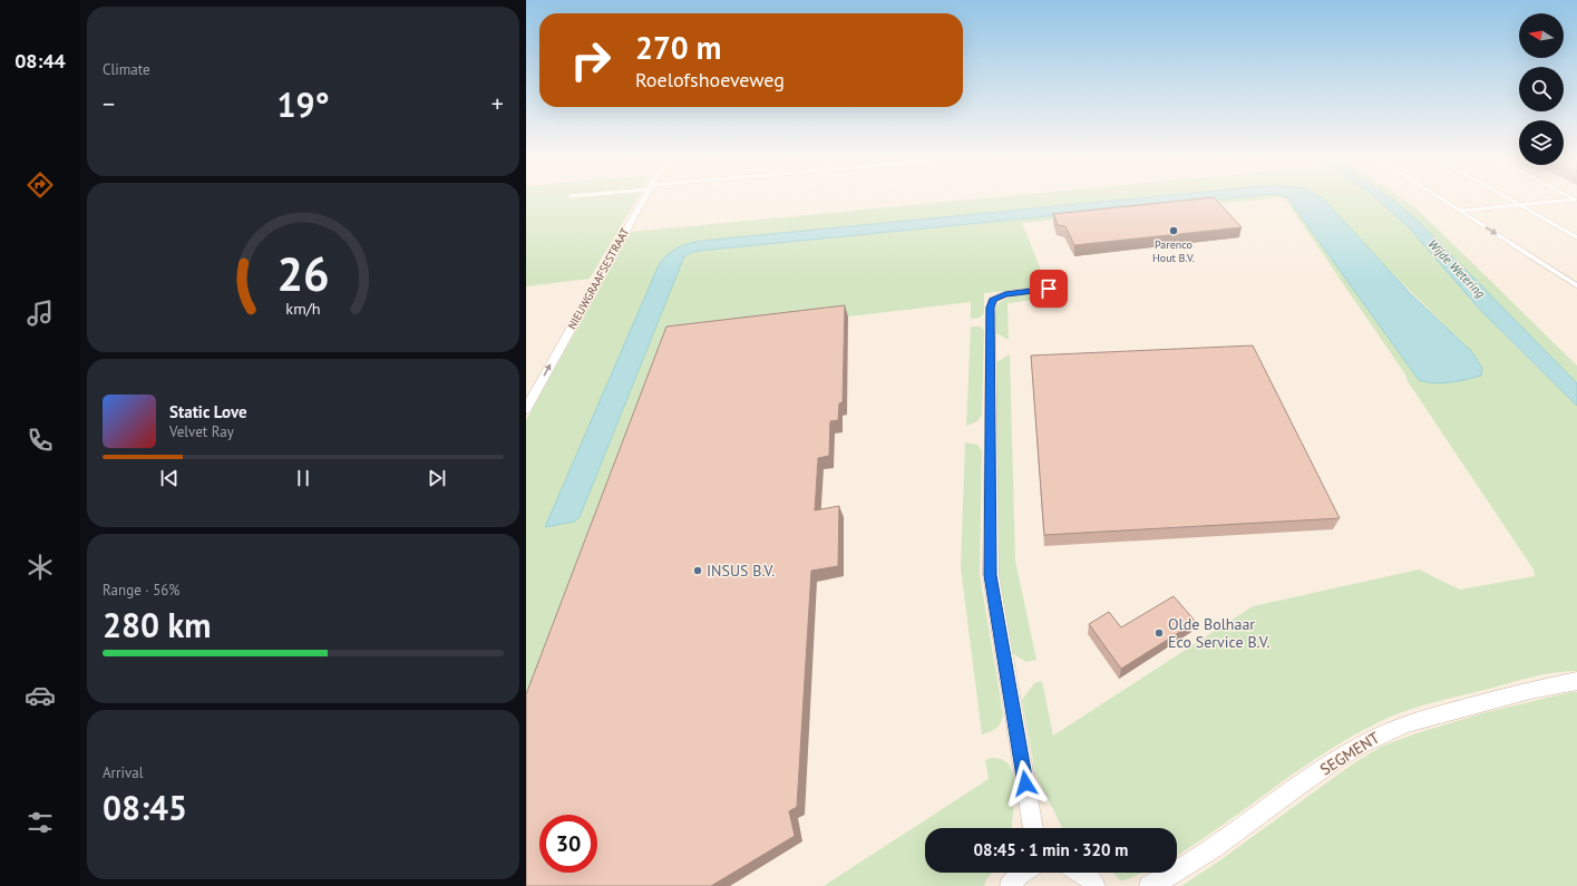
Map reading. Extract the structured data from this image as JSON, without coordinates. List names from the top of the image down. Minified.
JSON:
{"streets":{"street":["NIEUWGRAAFSESTRAAT","SEGMENT"]},"one_way":["NIEUWGRAAFSESTRAAT"],"water":["Wijde Wetering"],"places":["Parenco Hout B.V.","INSUS B.V.","Olde Bolhaar Eco Service B.V."],"north":"left","page":{"tabs":"08:44","tile":["Climate",["Range · 56%","280 km"],["Arrival","08:45"]],"turn":["270 m","Roelofshoeveweg"],"heat":["−","19°","+"],"song":["Static Love","Velvet Ray"],"limit":"30","trip":"08:45 · 1 min · 320 m","gauge":["26","km/h"]}}
